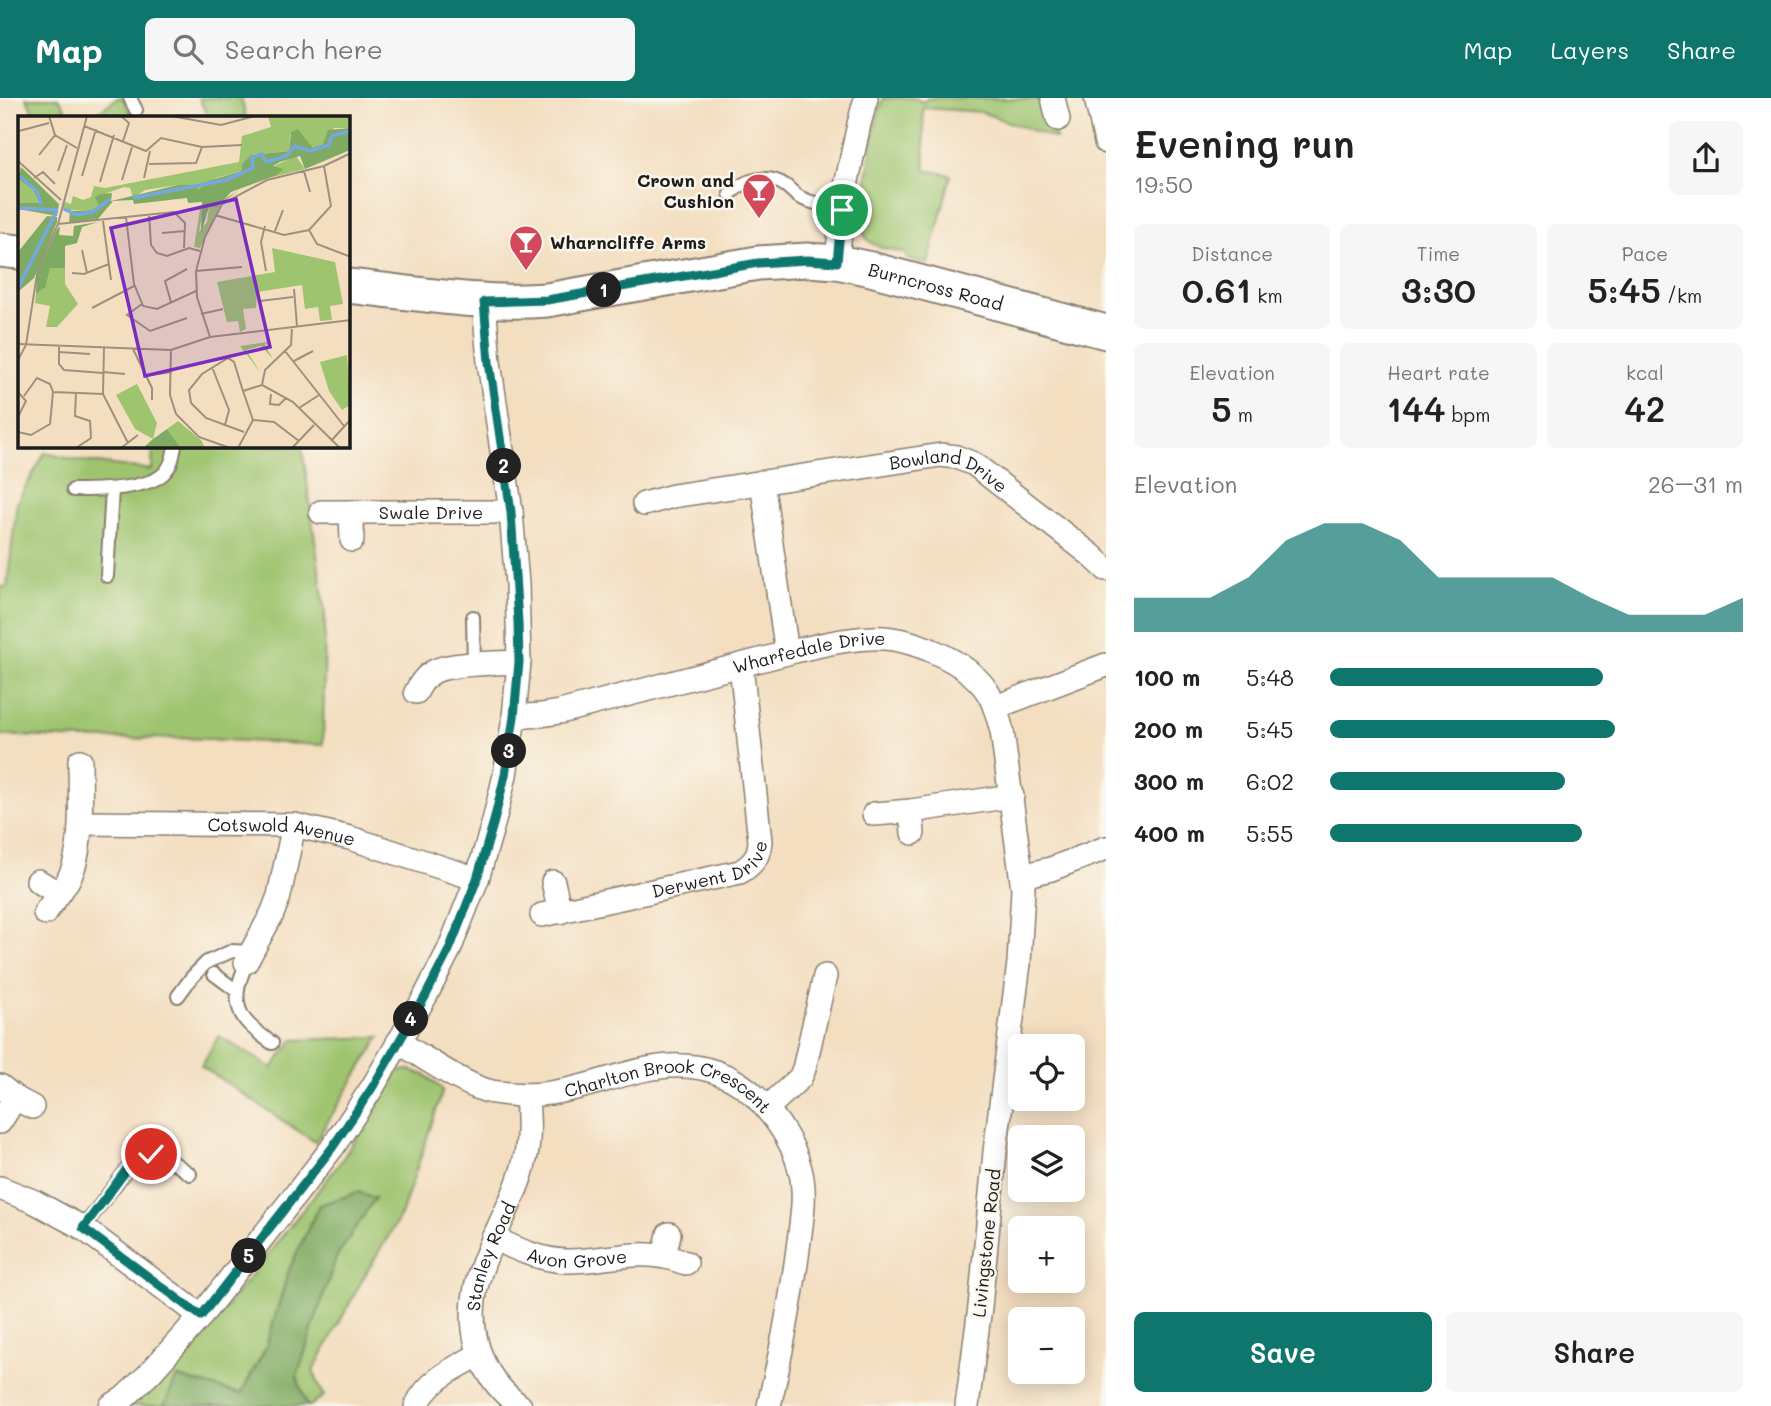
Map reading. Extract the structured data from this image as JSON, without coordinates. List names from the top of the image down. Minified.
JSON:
{"streets":{"main road":["Burncross Road"],"street":["Bowland Drive","Swale Drive","Wharfedale Drive","Cotswold Avenue","Derwent Drive","Charlton Brook Crescent","Livingstone Road","Avon Grove","Stanley Road"]},"crossings":[["Wharfedale Drive","Derwent Drive"],["Wharfedale Drive","Livingstone Road"],["Charlton Brook Crescent","Stanley Road"],["Avon Grove","Stanley Road"]],"places":{"bar":["Crown and Cushion","Wharncliffe Arms"]},"page":{"header":"Map","search":"Search here","nav":["Map","Layers","Share"],"heading":["Evening run","19:50"],"stats":[["Distance","0.61 km"],["Time","3:30"],["Pace","5:45 /km"],["Elevation","5 m"],["Heart rate","144 bpm"],["kcal","42"]],"pins":["1","2","3","4","5"],"chart":["Elevation","26–31 m"],"list":[{"name":"100 m","note":"5:48"},{"name":"200 m","note":"5:45"},{"name":"300 m","note":"6:02"},{"name":"400 m","note":"5:55"}],"map_buttons":["+","−"],"buttons":["Save","Share"]}}
